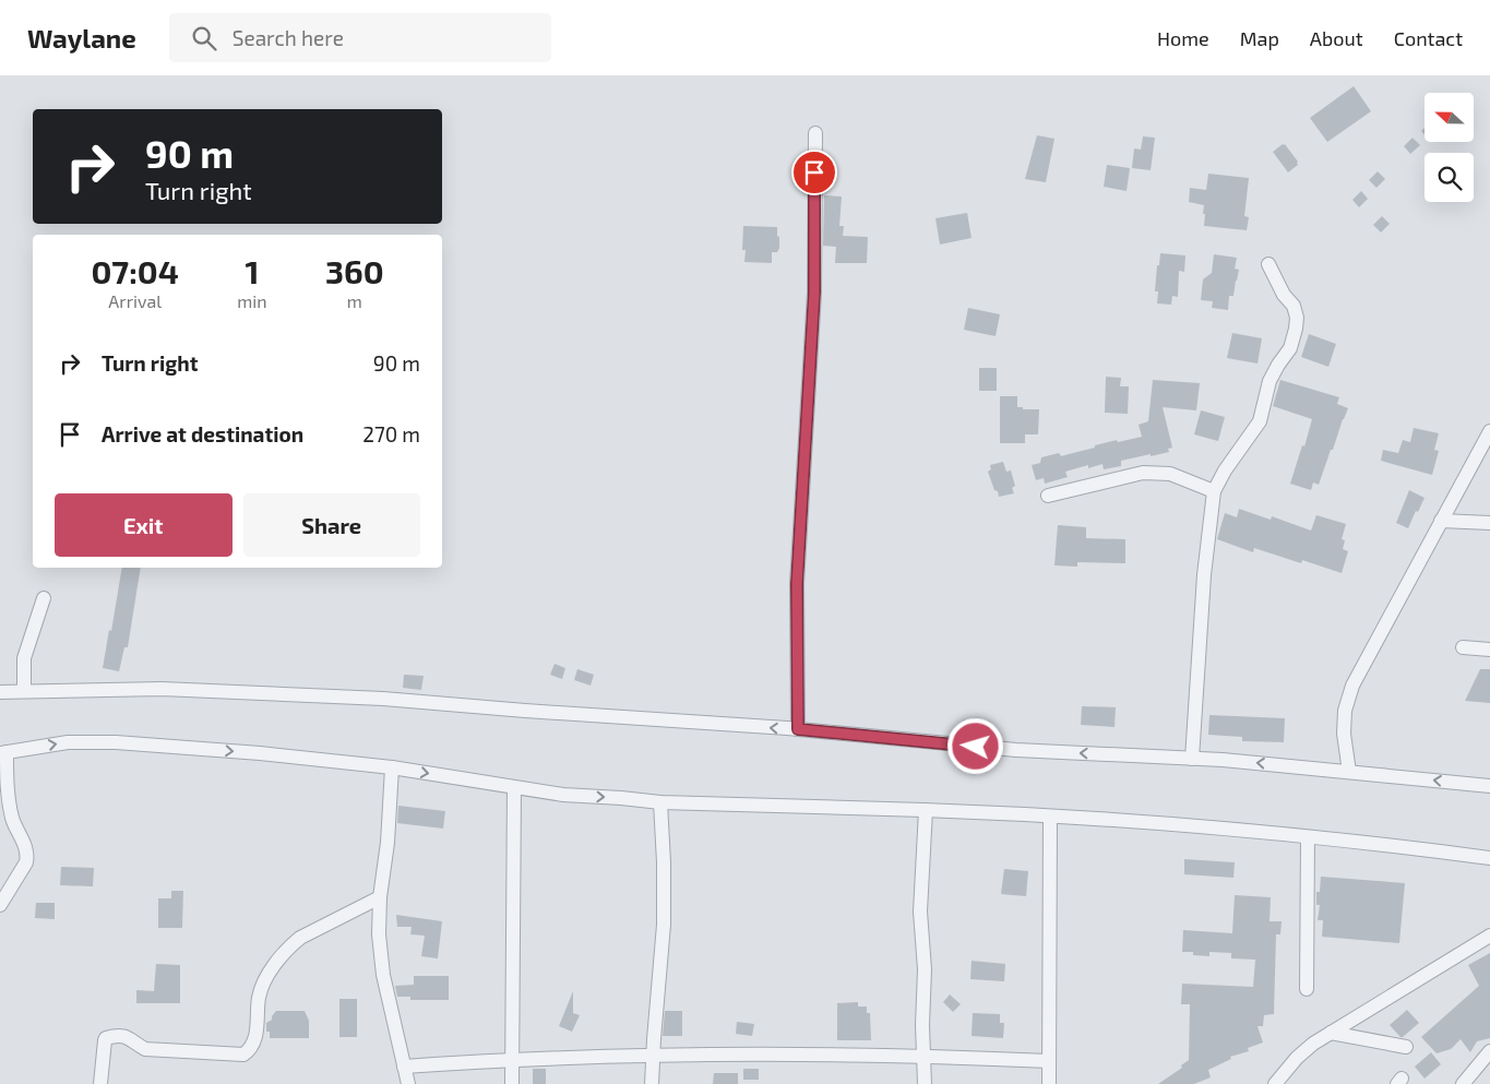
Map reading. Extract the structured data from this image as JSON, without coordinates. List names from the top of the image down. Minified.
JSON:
{"north":"left","page":{"header":"Waylane","search":"Search here","nav":["Home","Map","About","Contact"],"turn":["90 m","Turn right"],"eta":["07:04","Arrival","1","min","360","m"],"list":[{"name":"Turn right","value":"90 m"},{"name":"Arrive at destination","value":"270 m"}],"buttons":["Exit","Share"]}}
